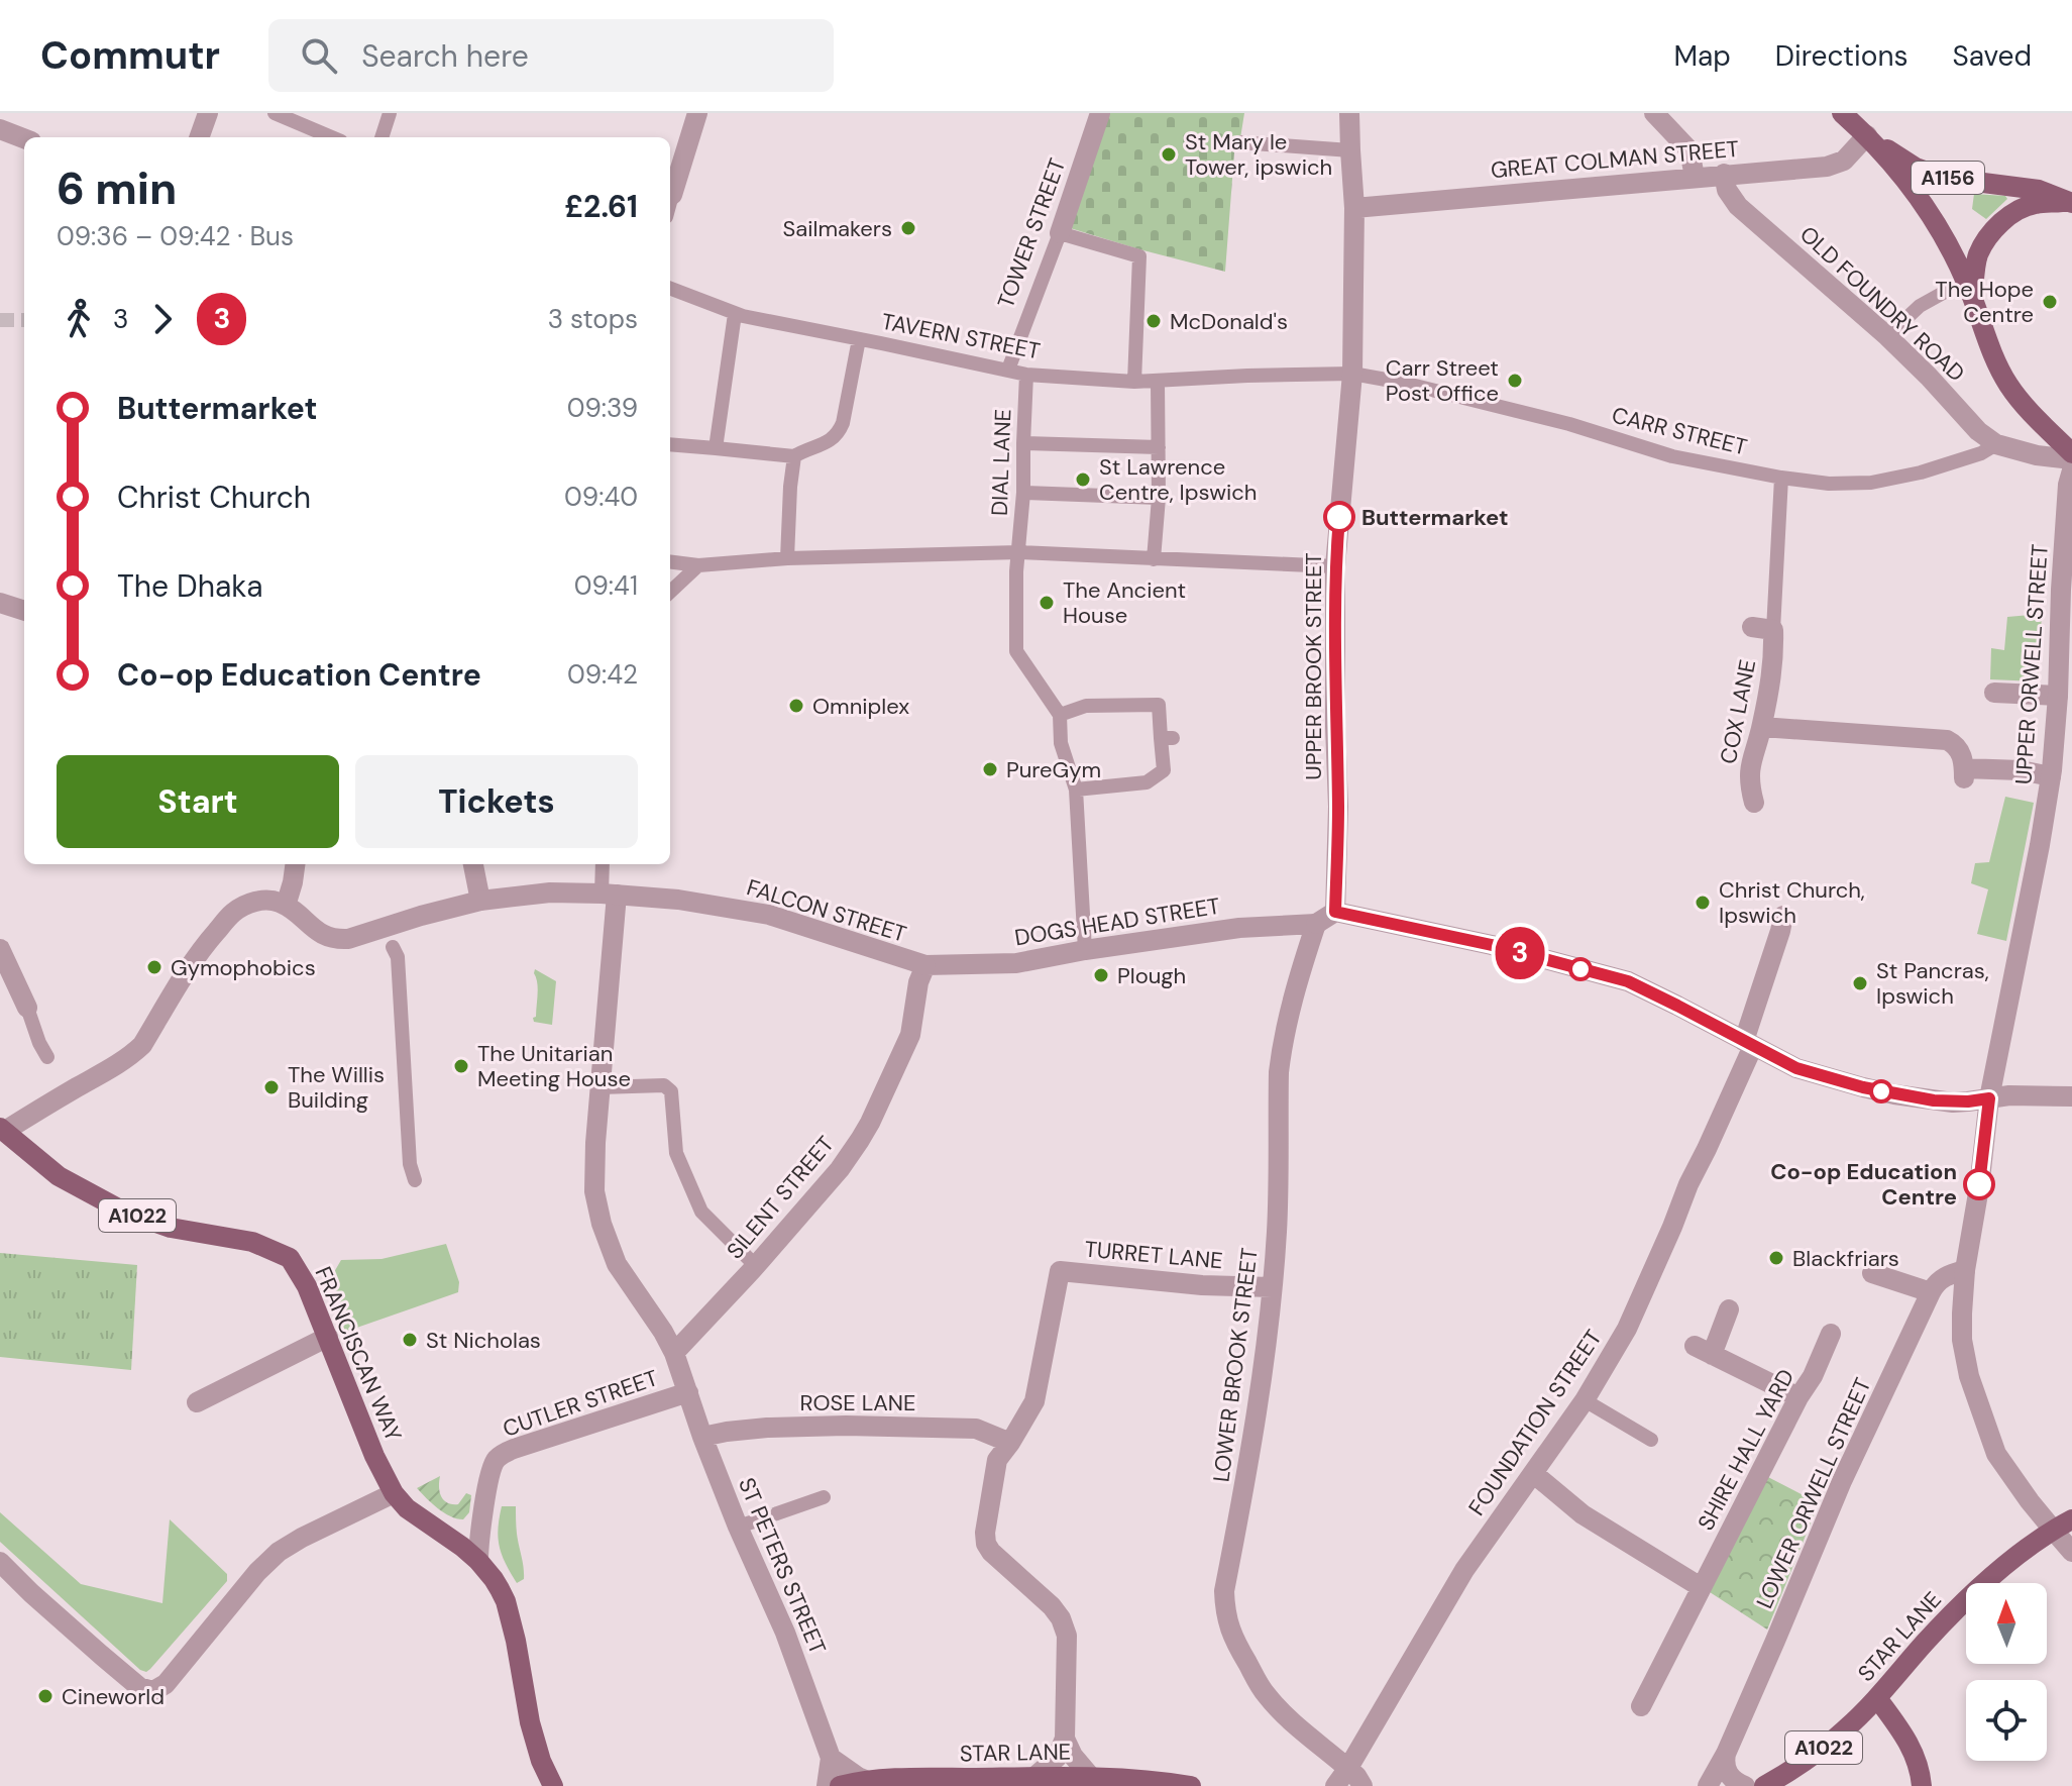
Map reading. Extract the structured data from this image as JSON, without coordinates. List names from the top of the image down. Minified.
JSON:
{"streets":{"main road":["A1156","A1022","FRANCISCAN WAY","STAR LANE"],"street":["GREAT COLMAN STREET","TOWER STREET","OLD FOUNDRY ROAD","TAVERN STREET","CARR STREET","DIAL LANE","UPPER ORWELL STREET","UPPER BROOK STREET","COX LANE","FALCON STREET","DOGS HEAD STREET","SILENT STREET","TURRET LANE","LOWER BROOK STREET","ROSE LANE","CUTLER STREET","FOUNDATION STREET","SHIRE HALL YARD","LOWER ORWELL STREET","ST PETERS STREET"]},"crossings":[["GREAT COLMAN STREET","A1156"],["GREAT COLMAN STREET","OLD FOUNDRY ROAD"],["GREAT COLMAN STREET","UPPER BROOK STREET"],["TOWER STREET","TAVERN STREET"],["OLD FOUNDRY ROAD","CARR STREET"],["TAVERN STREET","CARR STREET"],["TAVERN STREET","DIAL LANE"],["TAVERN STREET","UPPER BROOK STREET"],["CARR STREET","UPPER BROOK STREET"],["CARR STREET","COX LANE"],["UPPER ORWELL STREET","STAR LANE"],["FALCON STREET","DOGS HEAD STREET"],["FALCON STREET","SILENT STREET"],["FALCON STREET","ST PETERS STREET"],["DOGS HEAD STREET","SILENT STREET"],["DOGS HEAD STREET","LOWER BROOK STREET"],["SILENT STREET","ST PETERS STREET"],["A1022","FRANCISCAN WAY"],["A1022","CUTLER STREET"],["TURRET LANE","LOWER BROOK STREET"],["TURRET LANE","ROSE LANE"],["LOWER BROOK STREET","FOUNDATION STREET"],["ROSE LANE","ST PETERS STREET"],["CUTLER STREET","ST PETERS STREET"]],"places":["St Mary le Tower, ipswich","Sailmakers","The Hope Centre","McDonald's","Carr Street Post Office","St Lawrence Centre, Ipswich","Buttermarket","The Ancient House","Omniplex","PureGym","Christ Church, Ipswich","Gymophobics","Plough","St Pancras, Ipswich","The Unitarian Meeting House","The Willis Building","Co-op Education Centre","Blackfriars","St Nicholas","Cineworld"],"lines":["bus line 3"],"north":"top","page":{"header":"Commutr","search":"Search here","nav":["Map","Directions","Saved"],"on_map":"3","heading":["6 min","09:36 – 09:42 · Bus","£2.61"],"legs":["3","3","3 stops"],"list":[{"name":"Buttermarket","value":"09:39"},{"name":"Christ Church","value":"09:40"},{"name":"The Dhaka","value":"09:41"},{"name":"Co-op Education Centre","value":"09:42"}],"buttons":["Start","Tickets"]}}
